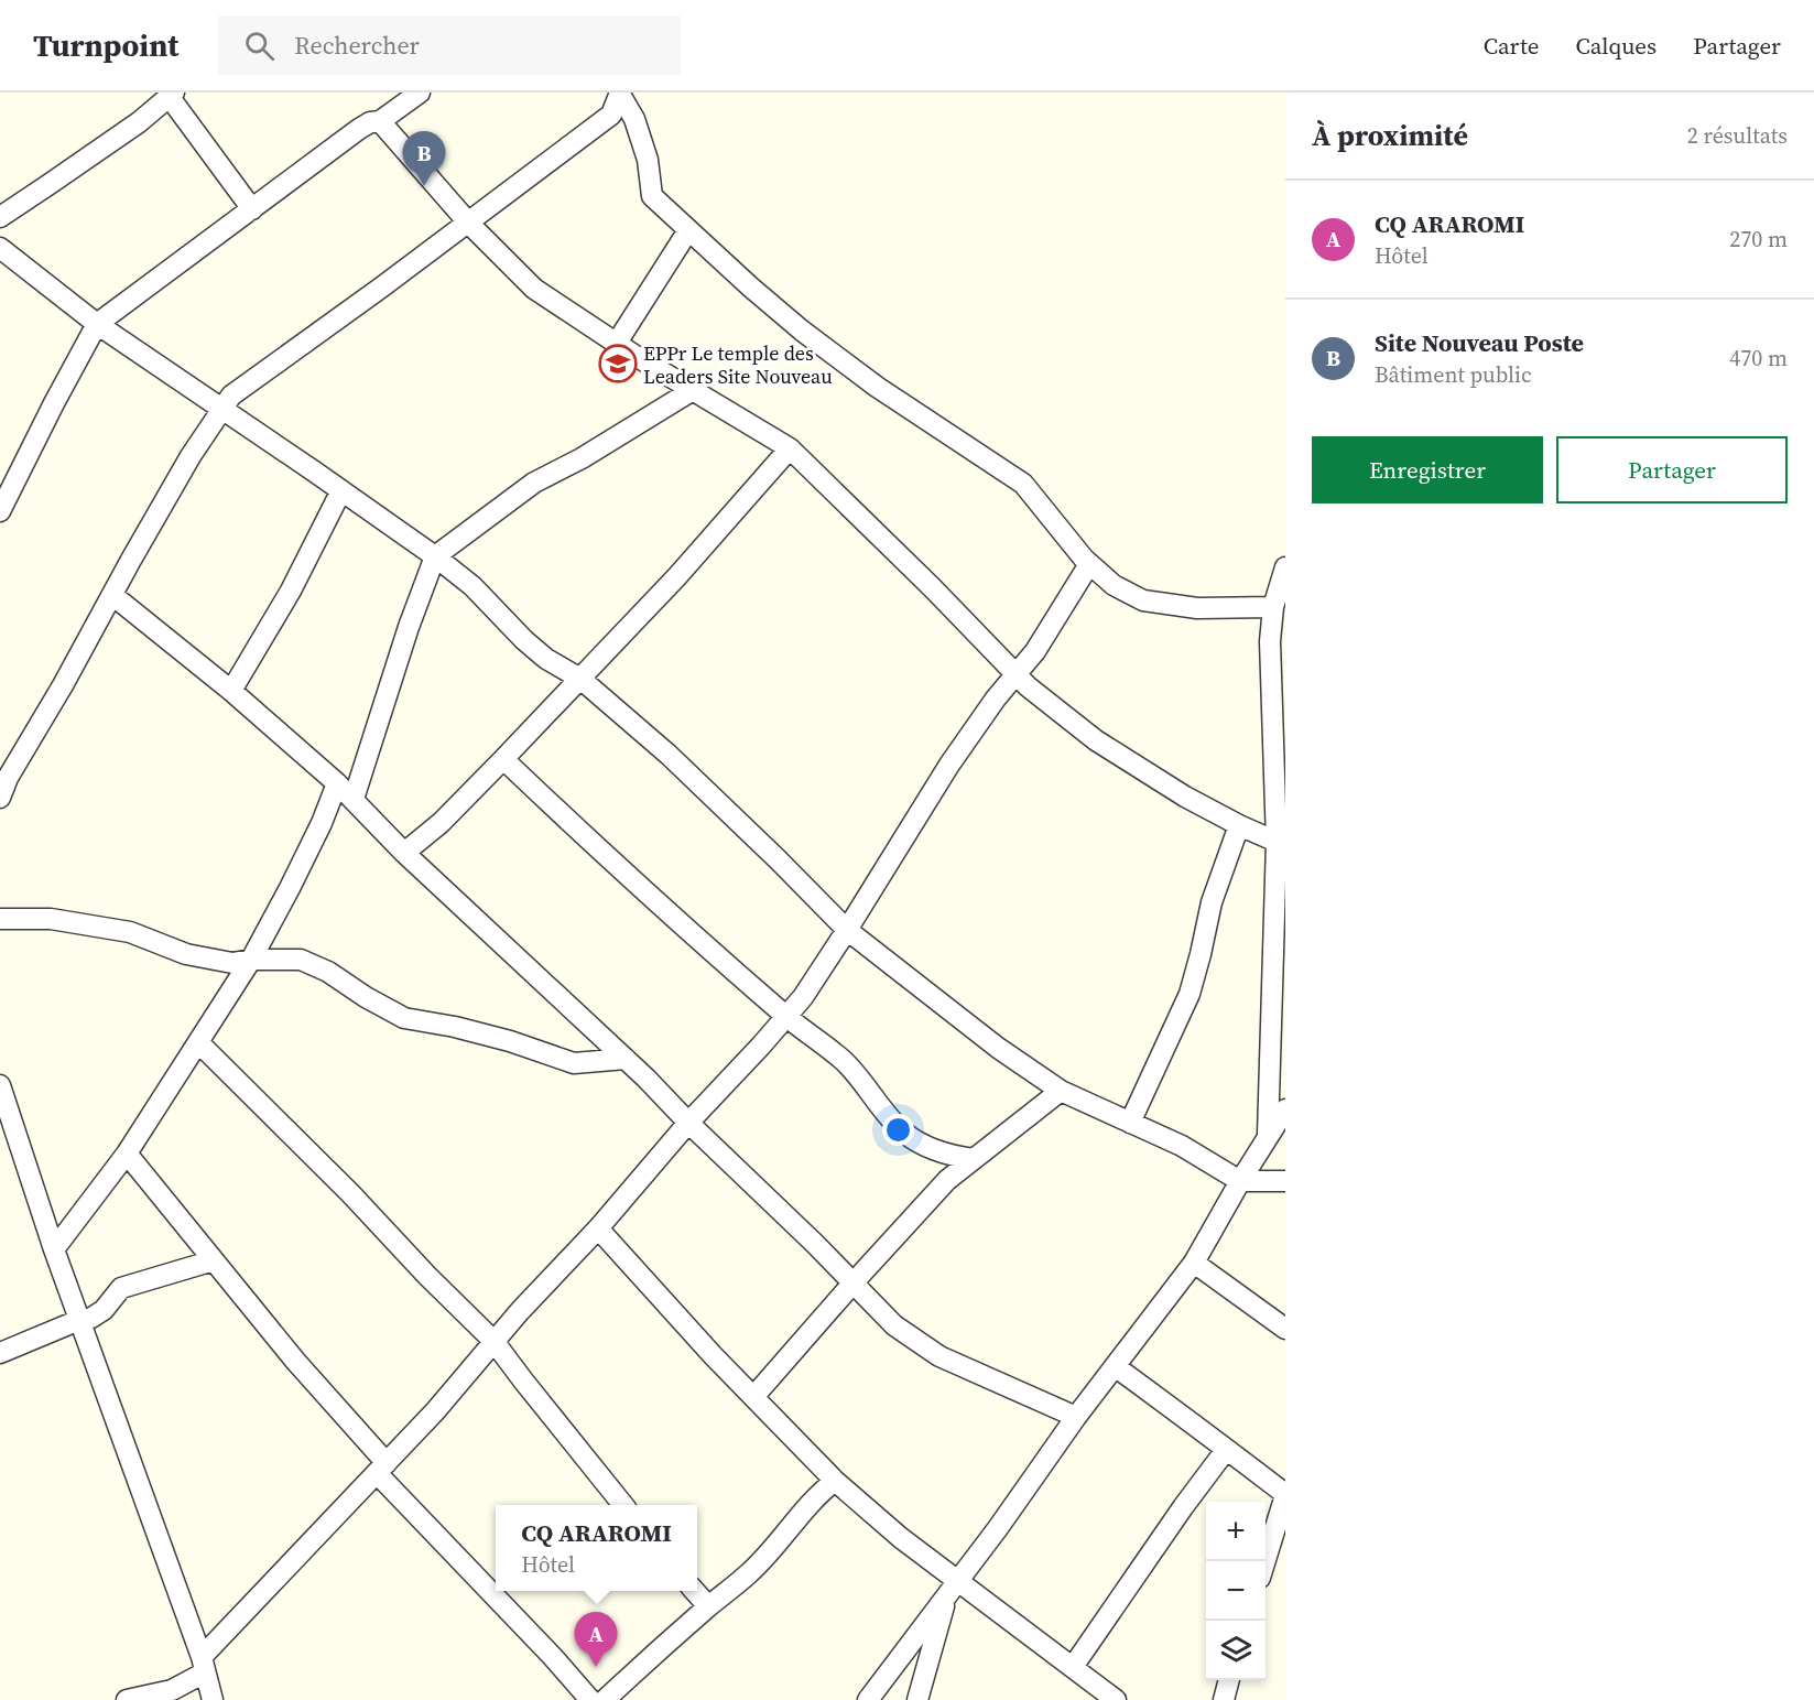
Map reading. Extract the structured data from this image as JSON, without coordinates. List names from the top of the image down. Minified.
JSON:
{"places":{"school or university":["EPPr Le temple des Leaders Site Nouveau"]},"page":{"header":"Turnpoint","search":"Rechercher","nav":["Carte","Calques","Partager"],"heading":["À proximité","2 résultats"],"pins":["B","A"],"list":[{"mark":"A","name":"CQ ARAROMI","note":"Hôtel","value":"270 m"},{"mark":"B","name":"Site Nouveau Poste","note":"Bâtiment public","value":"470 m"}],"buttons":["Enregistrer","Partager"],"map_buttons":["+","−"],"popup":["CQ ARAROMI","Hôtel"]}}
